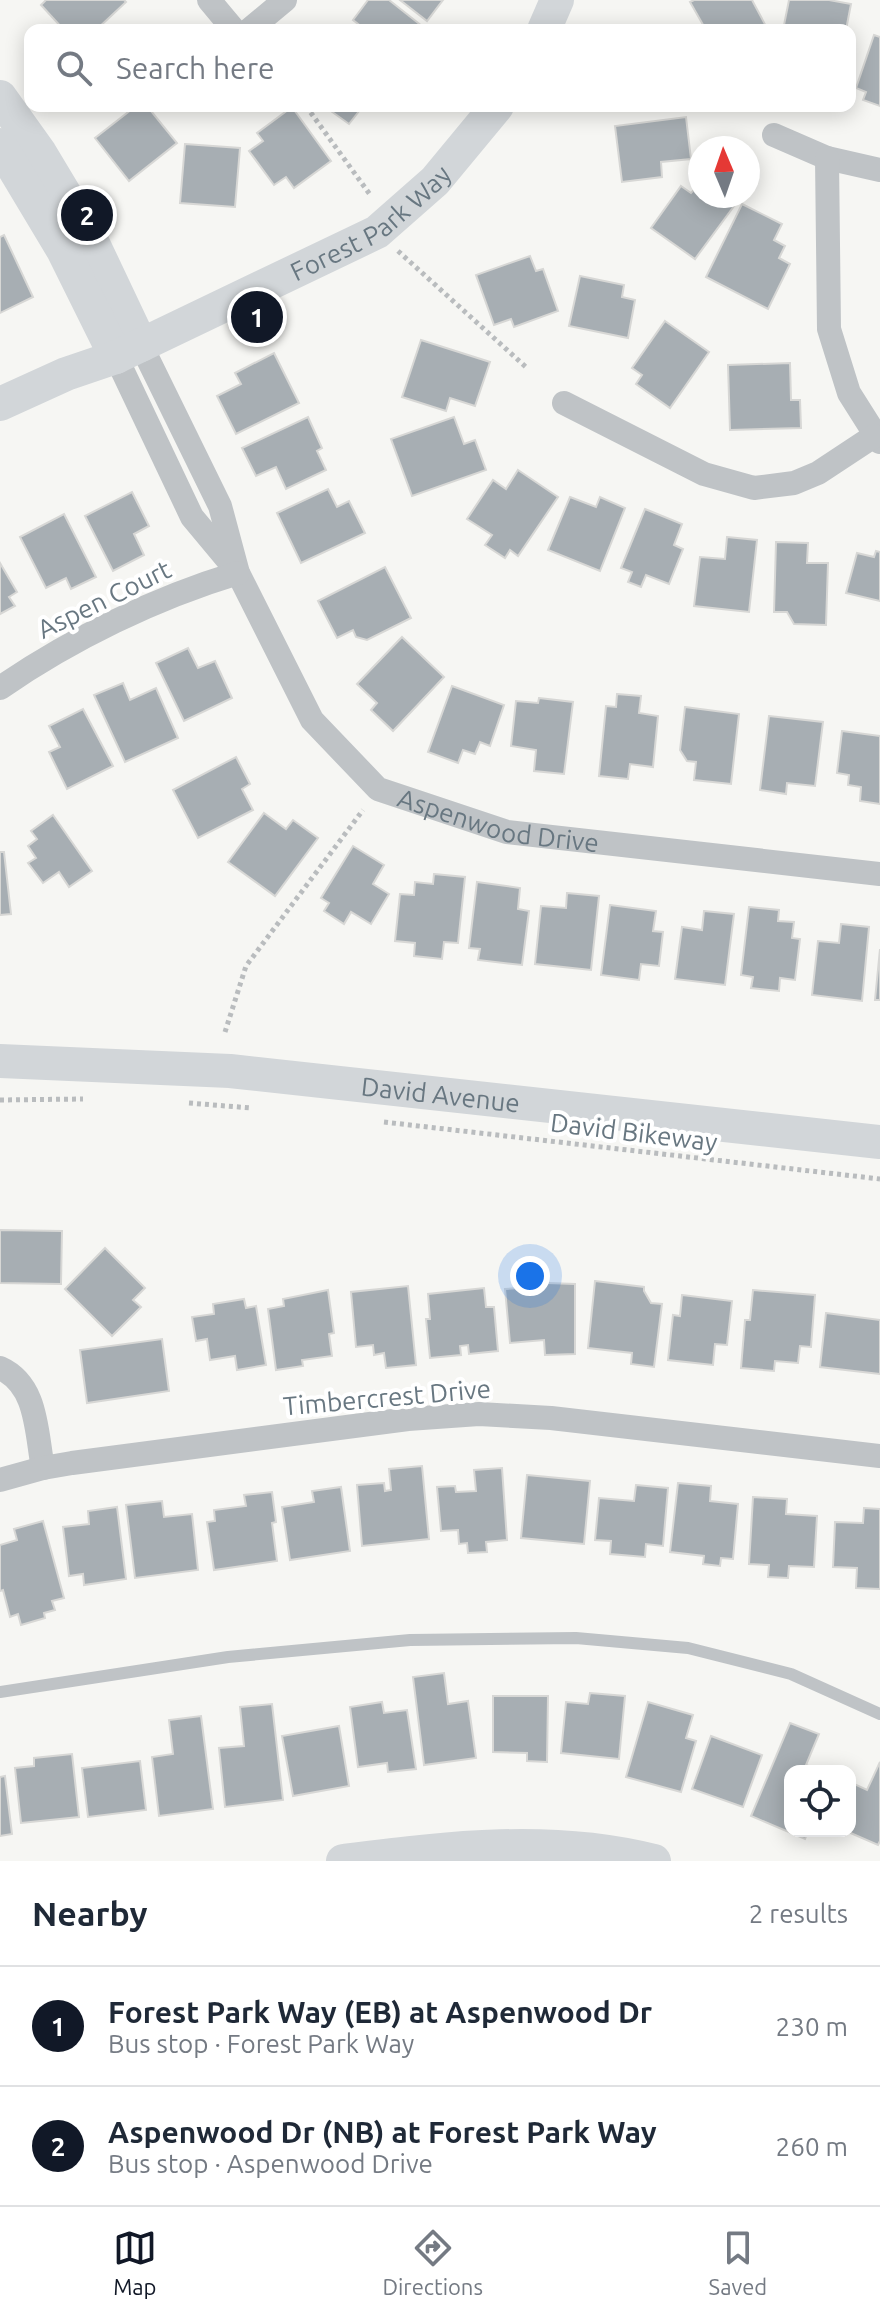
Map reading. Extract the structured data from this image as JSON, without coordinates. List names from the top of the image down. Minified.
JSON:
{"streets":{"main road":["Forest Park Way","Aspenwood Drive","David Avenue"],"street":["Aspen Court","Timbercrest Drive"],"path":["David Bikeway"]},"crossings":[["Forest Park Way","Aspenwood Drive"],["Aspen Court","Aspenwood Drive"]],"north":"top","page":{"search":"Search here","pins":["2","1"],"heading":["Nearby","2 results"],"list":[{"mark":"1","name":"Forest Park Way (EB) at Aspenwood Dr","note":"Bus stop · Forest Park Way","value":"230 m"},{"mark":"2","name":"Aspenwood Dr (NB) at Forest Park Way","note":"Bus stop · Aspenwood Drive","value":"260 m"}],"nav":["Map","Directions","Saved"]}}
